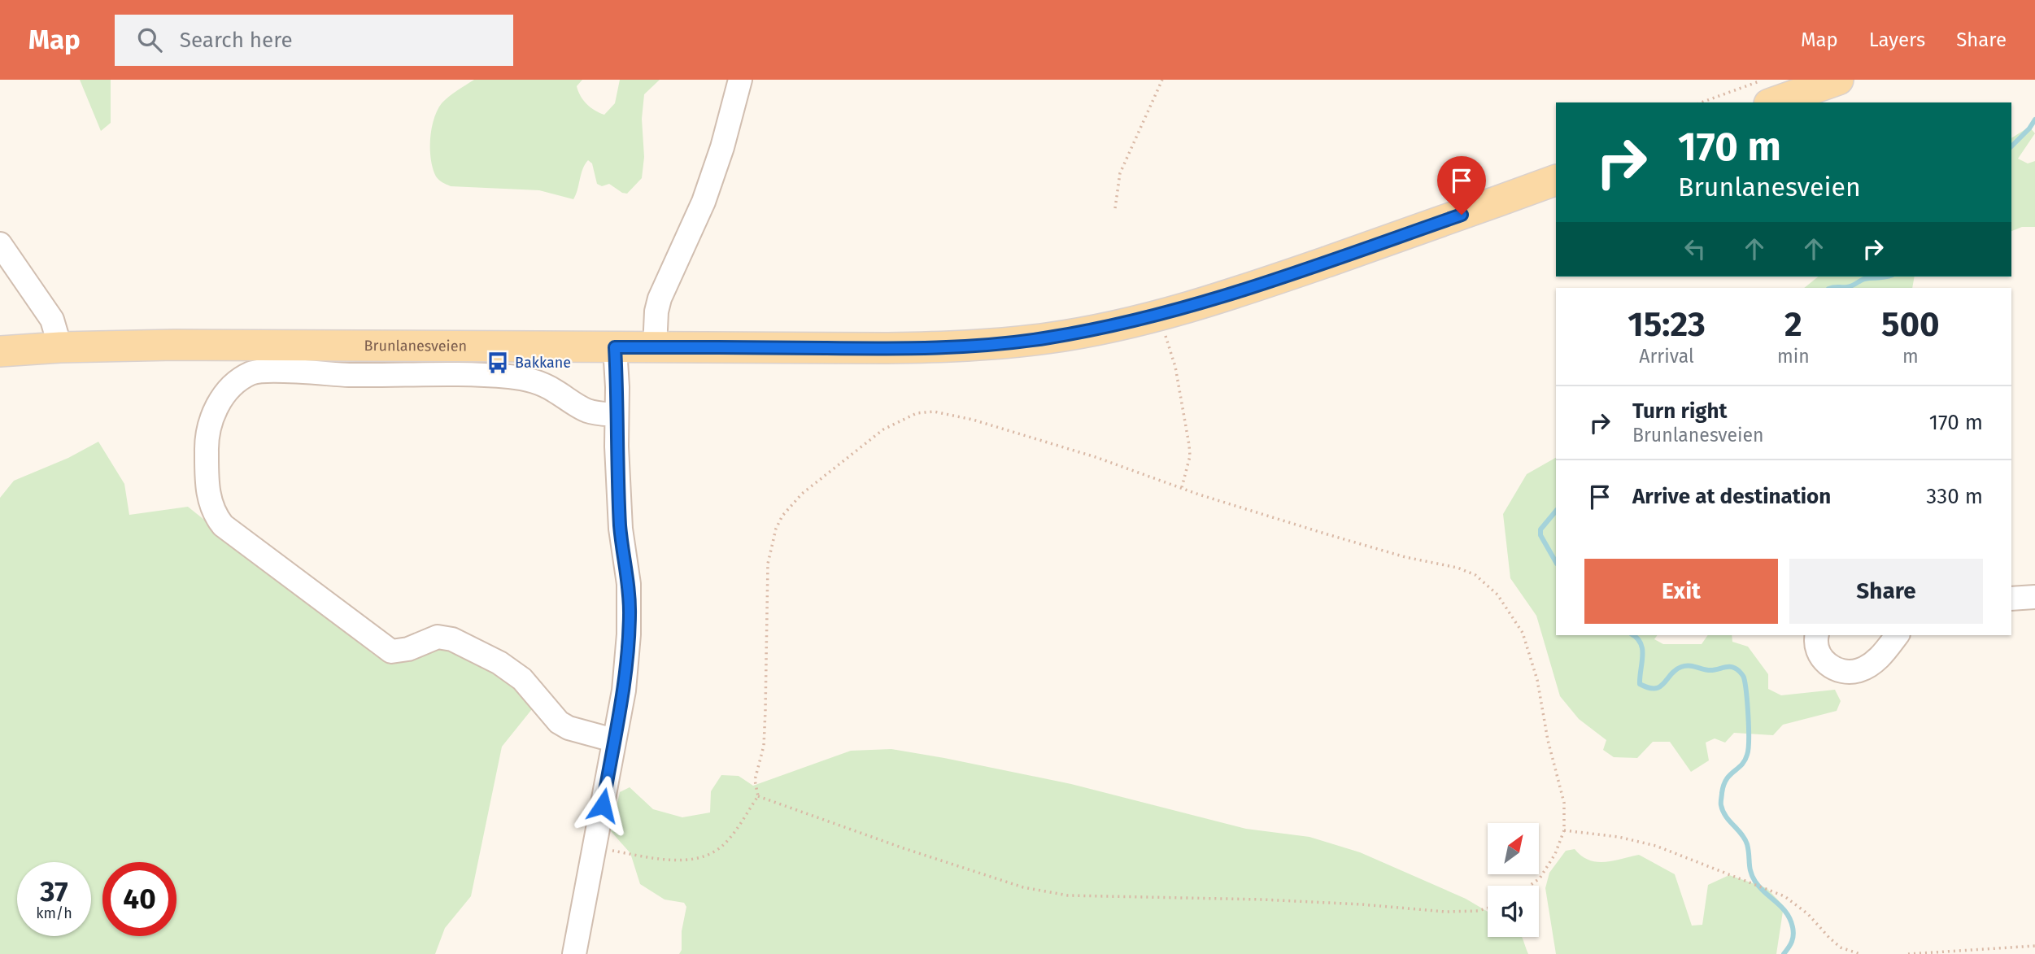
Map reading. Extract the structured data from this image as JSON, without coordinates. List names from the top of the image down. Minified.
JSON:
{"streets":{"main road":["Brunlanesveien"]},"places":{"bus stop":["Bakkane"]},"north":"top right","page":{"header":"Map","search":"Search here","nav":["Map","Layers","Share"],"turn":["170 m","Brunlanesveien"],"eta":["15:23","Arrival","2","min","500","m"],"list":[{"name":"Turn right","note":"Brunlanesveien","value":"170 m"},{"name":"Arrive at destination","value":"330 m"}],"buttons":["Exit","Share"],"speed":"37 km/h","limit":"40"}}
